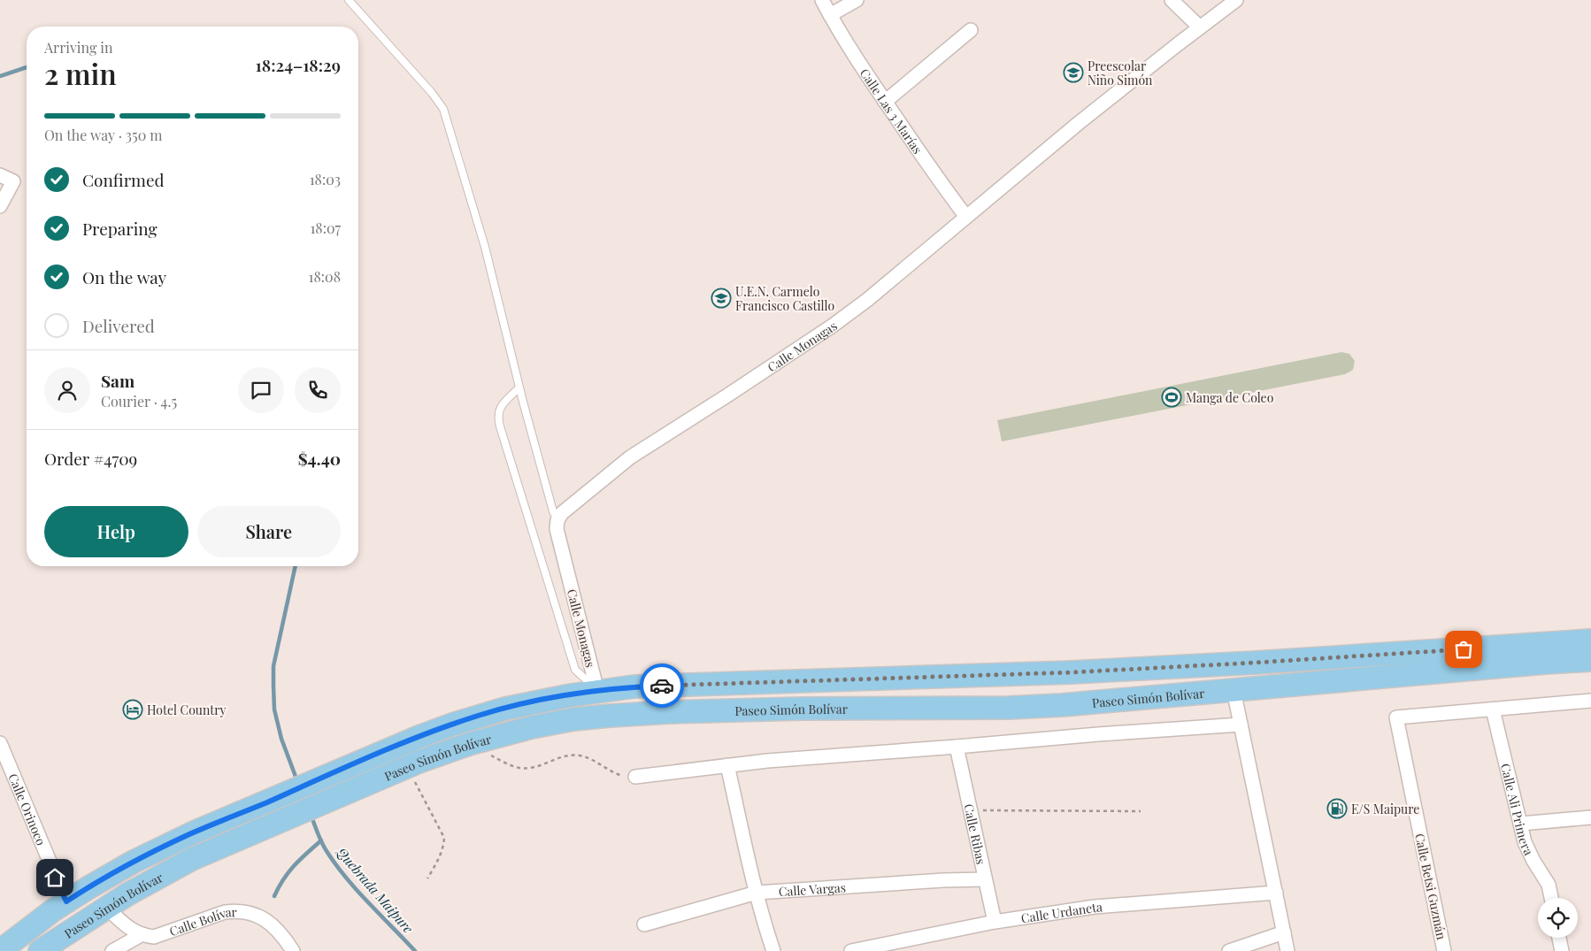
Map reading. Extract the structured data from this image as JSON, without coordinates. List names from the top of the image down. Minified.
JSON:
{"streets":{"main road":["Paseo Simón Bolívar"],"street":["Calle Las 3 Marías","Calle Monagas","Calle Ali Primera","Calle Orinoco","Calle Ribas","Calle Betsi Guzmán","Calle Vargas","Calle Urdaneta","Calle Bolívar"]},"crossings":[["Calle Las 3 Marías","Calle Monagas"],["Calle Monagas","Paseo Simón Bolívar"],["Paseo Simón Bolívar","Calle Orinoco"],["Paseo Simón Bolívar","Calle Bolívar"],["Calle Ali Primera","Calle Betsi Guzmán"],["Calle Ribas","Calle Vargas"],["Calle Ribas","Calle Urdaneta"]],"water":["Quebrada Maipure"],"places":{"school or university":["Preescolar Niño Simón","U.E.N. Carmelo Francisco Castillo"],"sports":["Manga de Coleo"],"hotel":["Hotel Country"],"fuel station":["E/S Maipure"]},"page":{"heading":["2 min","Arriving in","18:24–18:29"],"panel":["Sam","Courier · 4.5","Order #4709","$4.40"],"bar":"On the way · 350 m","list":[["Confirmed","18:03"],["Preparing","18:07"],["On the way","18:08"],"Delivered"],"buttons":["Help","Share"]}}
